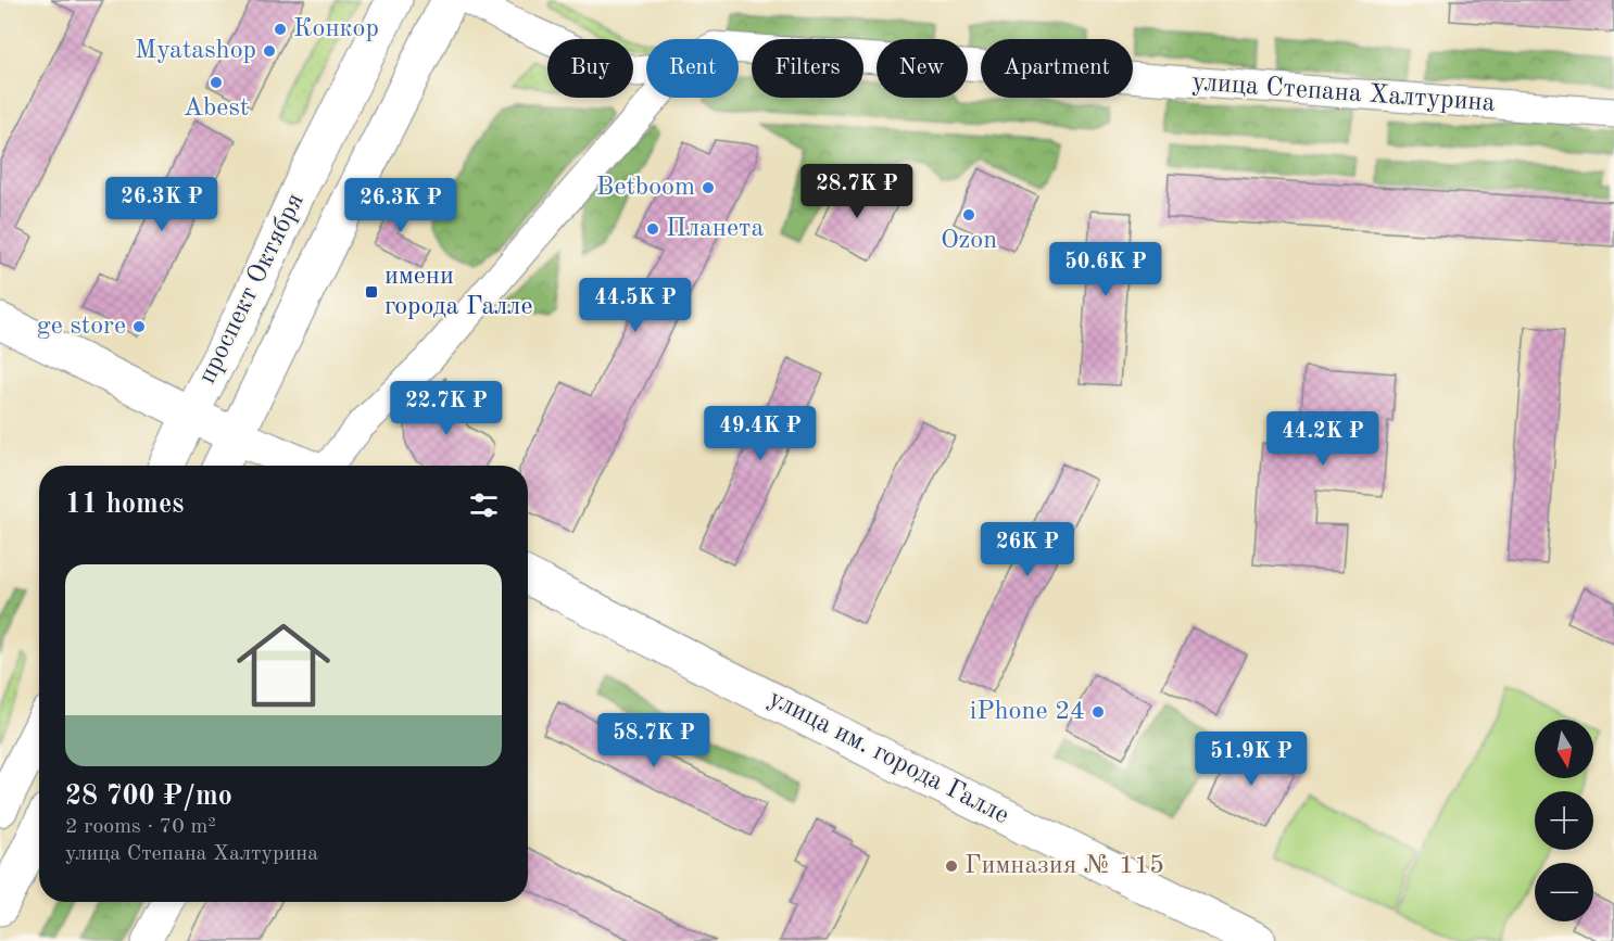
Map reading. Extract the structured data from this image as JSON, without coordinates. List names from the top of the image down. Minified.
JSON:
{"streets":{"main road":["проспект Октября","улица им. города Галле"],"street":["улица Степана Халтурина"]},"places":{"other":["Конкор","Myatashop","Abest","Betboom","Ozon","Планета","ge store","iPhone 24","Гимназия № 115"],"transit":["имени города Галле"]},"north":"bottom","page":{"chip":["Buy","Rent","Filters","New","Apartment"],"price":["28.7K ₽","26.3K ₽","26.3K ₽","50.6K ₽","44.5K ₽","22.7K ₽","49.4K ₽","44.2K ₽","26K ₽","58.7K ₽","51.9K ₽"],"heading":"11 homes","list":[{"name":"28 700 ₽/mo","note":"2 rooms · 70 m² · улица Степана Халтурина"}],"map_buttons":["+","−"]}}
